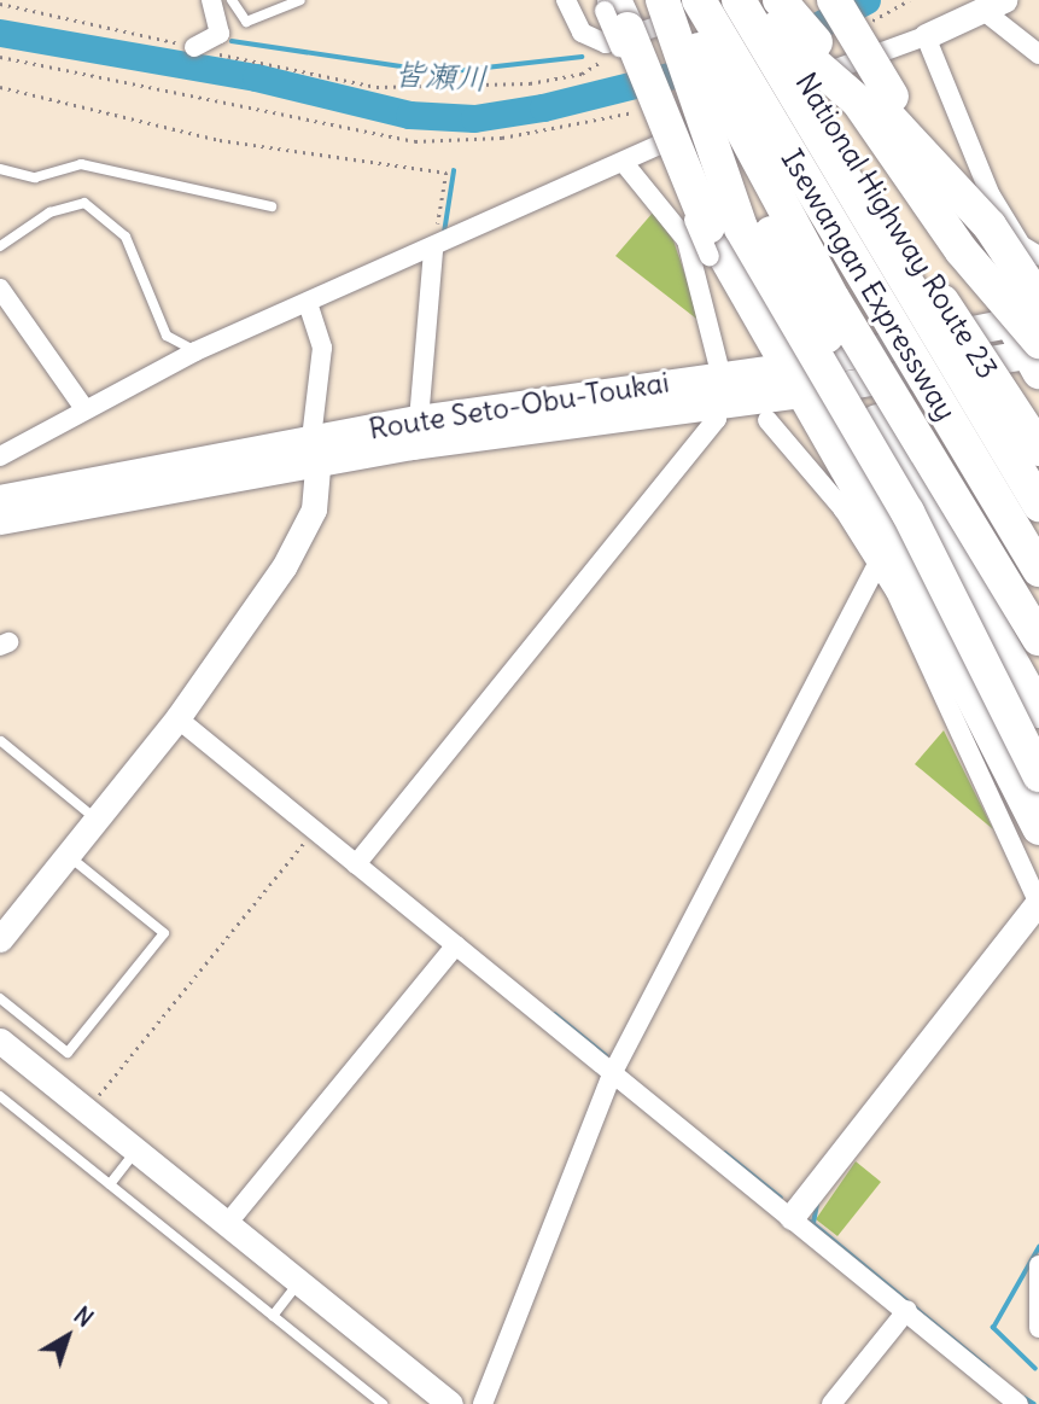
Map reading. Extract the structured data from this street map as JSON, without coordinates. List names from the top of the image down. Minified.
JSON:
{"streets":{"highway":["National Highway Route 23","Isewangan Expressway"],"main road":["Route Seto-Obu-Toukai"]},"water":["皆瀬川"],"north":"top right"}
